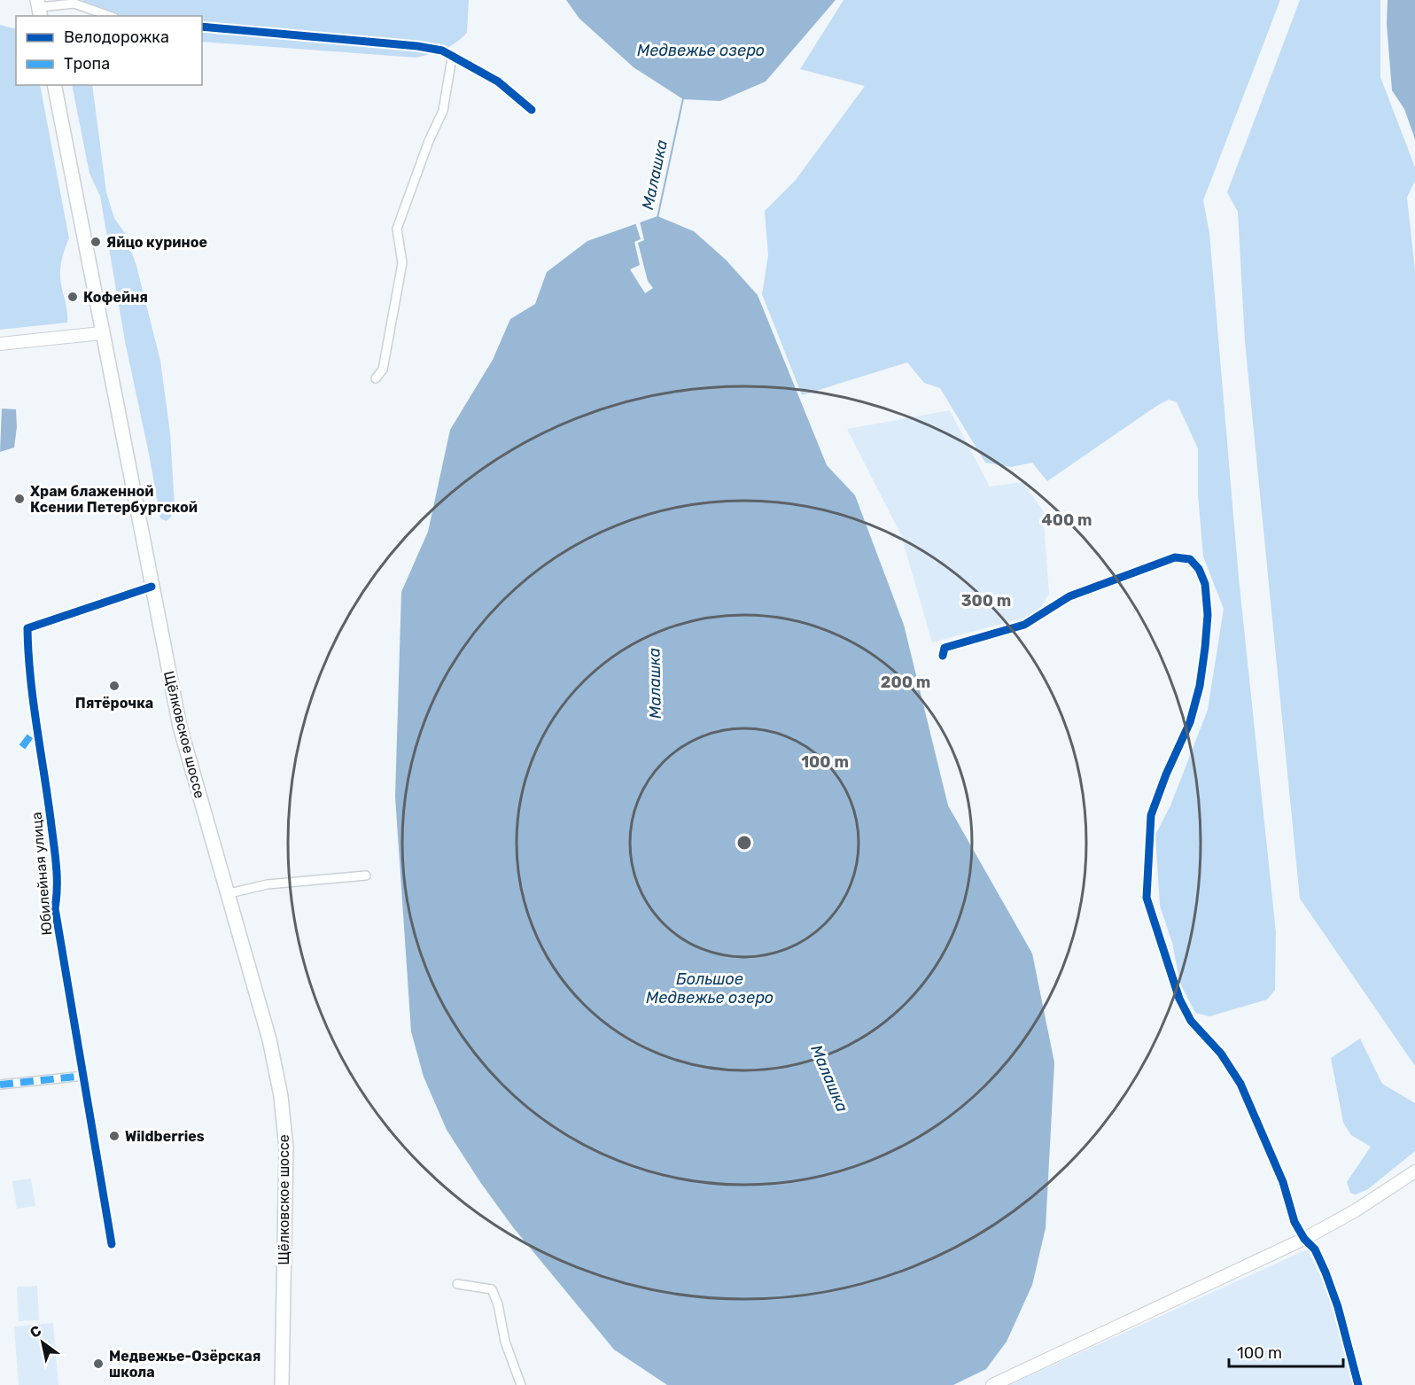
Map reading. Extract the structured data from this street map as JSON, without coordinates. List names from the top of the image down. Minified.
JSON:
{"streets":{"main road":["Щёлковское шоссе"],"street":["Юбилейная улица"]},"crossings":[["Щёлковское шоссе","Юбилейная улица"]],"water":["Медвежье озеро","Малашка","Большое Медвежье озеро"],"places":["Яйцо куриное","Кофейня","Храм блаженной Ксении Петербургской","Пятёрочка","Wildberries","Медвежье-Озёрская школа"],"legend":["Велодорожка","Тропа"],"scale_bar":"100 m","north":"top left","rings":["400 m","300 m","200 m","100 m"]}
